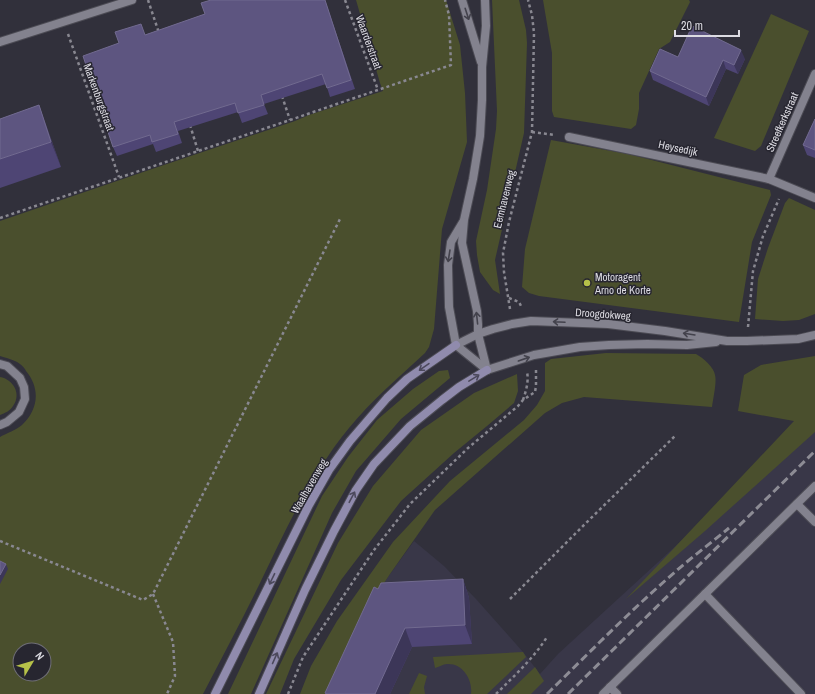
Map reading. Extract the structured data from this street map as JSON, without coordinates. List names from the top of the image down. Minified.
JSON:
{"streets":{"street":["Streefkerkstraat","Heysedijk","Droogdokweg","Waalhavenweg"],"path":["Waarderstraat","Markenburgstraat","Eemhavenweg"]},"crossings":[["Streefkerkstraat","Heysedijk"],["Eemhavenweg","Droogdokweg"],["Droogdokweg","Waalhavenweg"]],"places":["Motoragent Arno de Korte"],"scale_bar":"20 m","north":"top right"}
